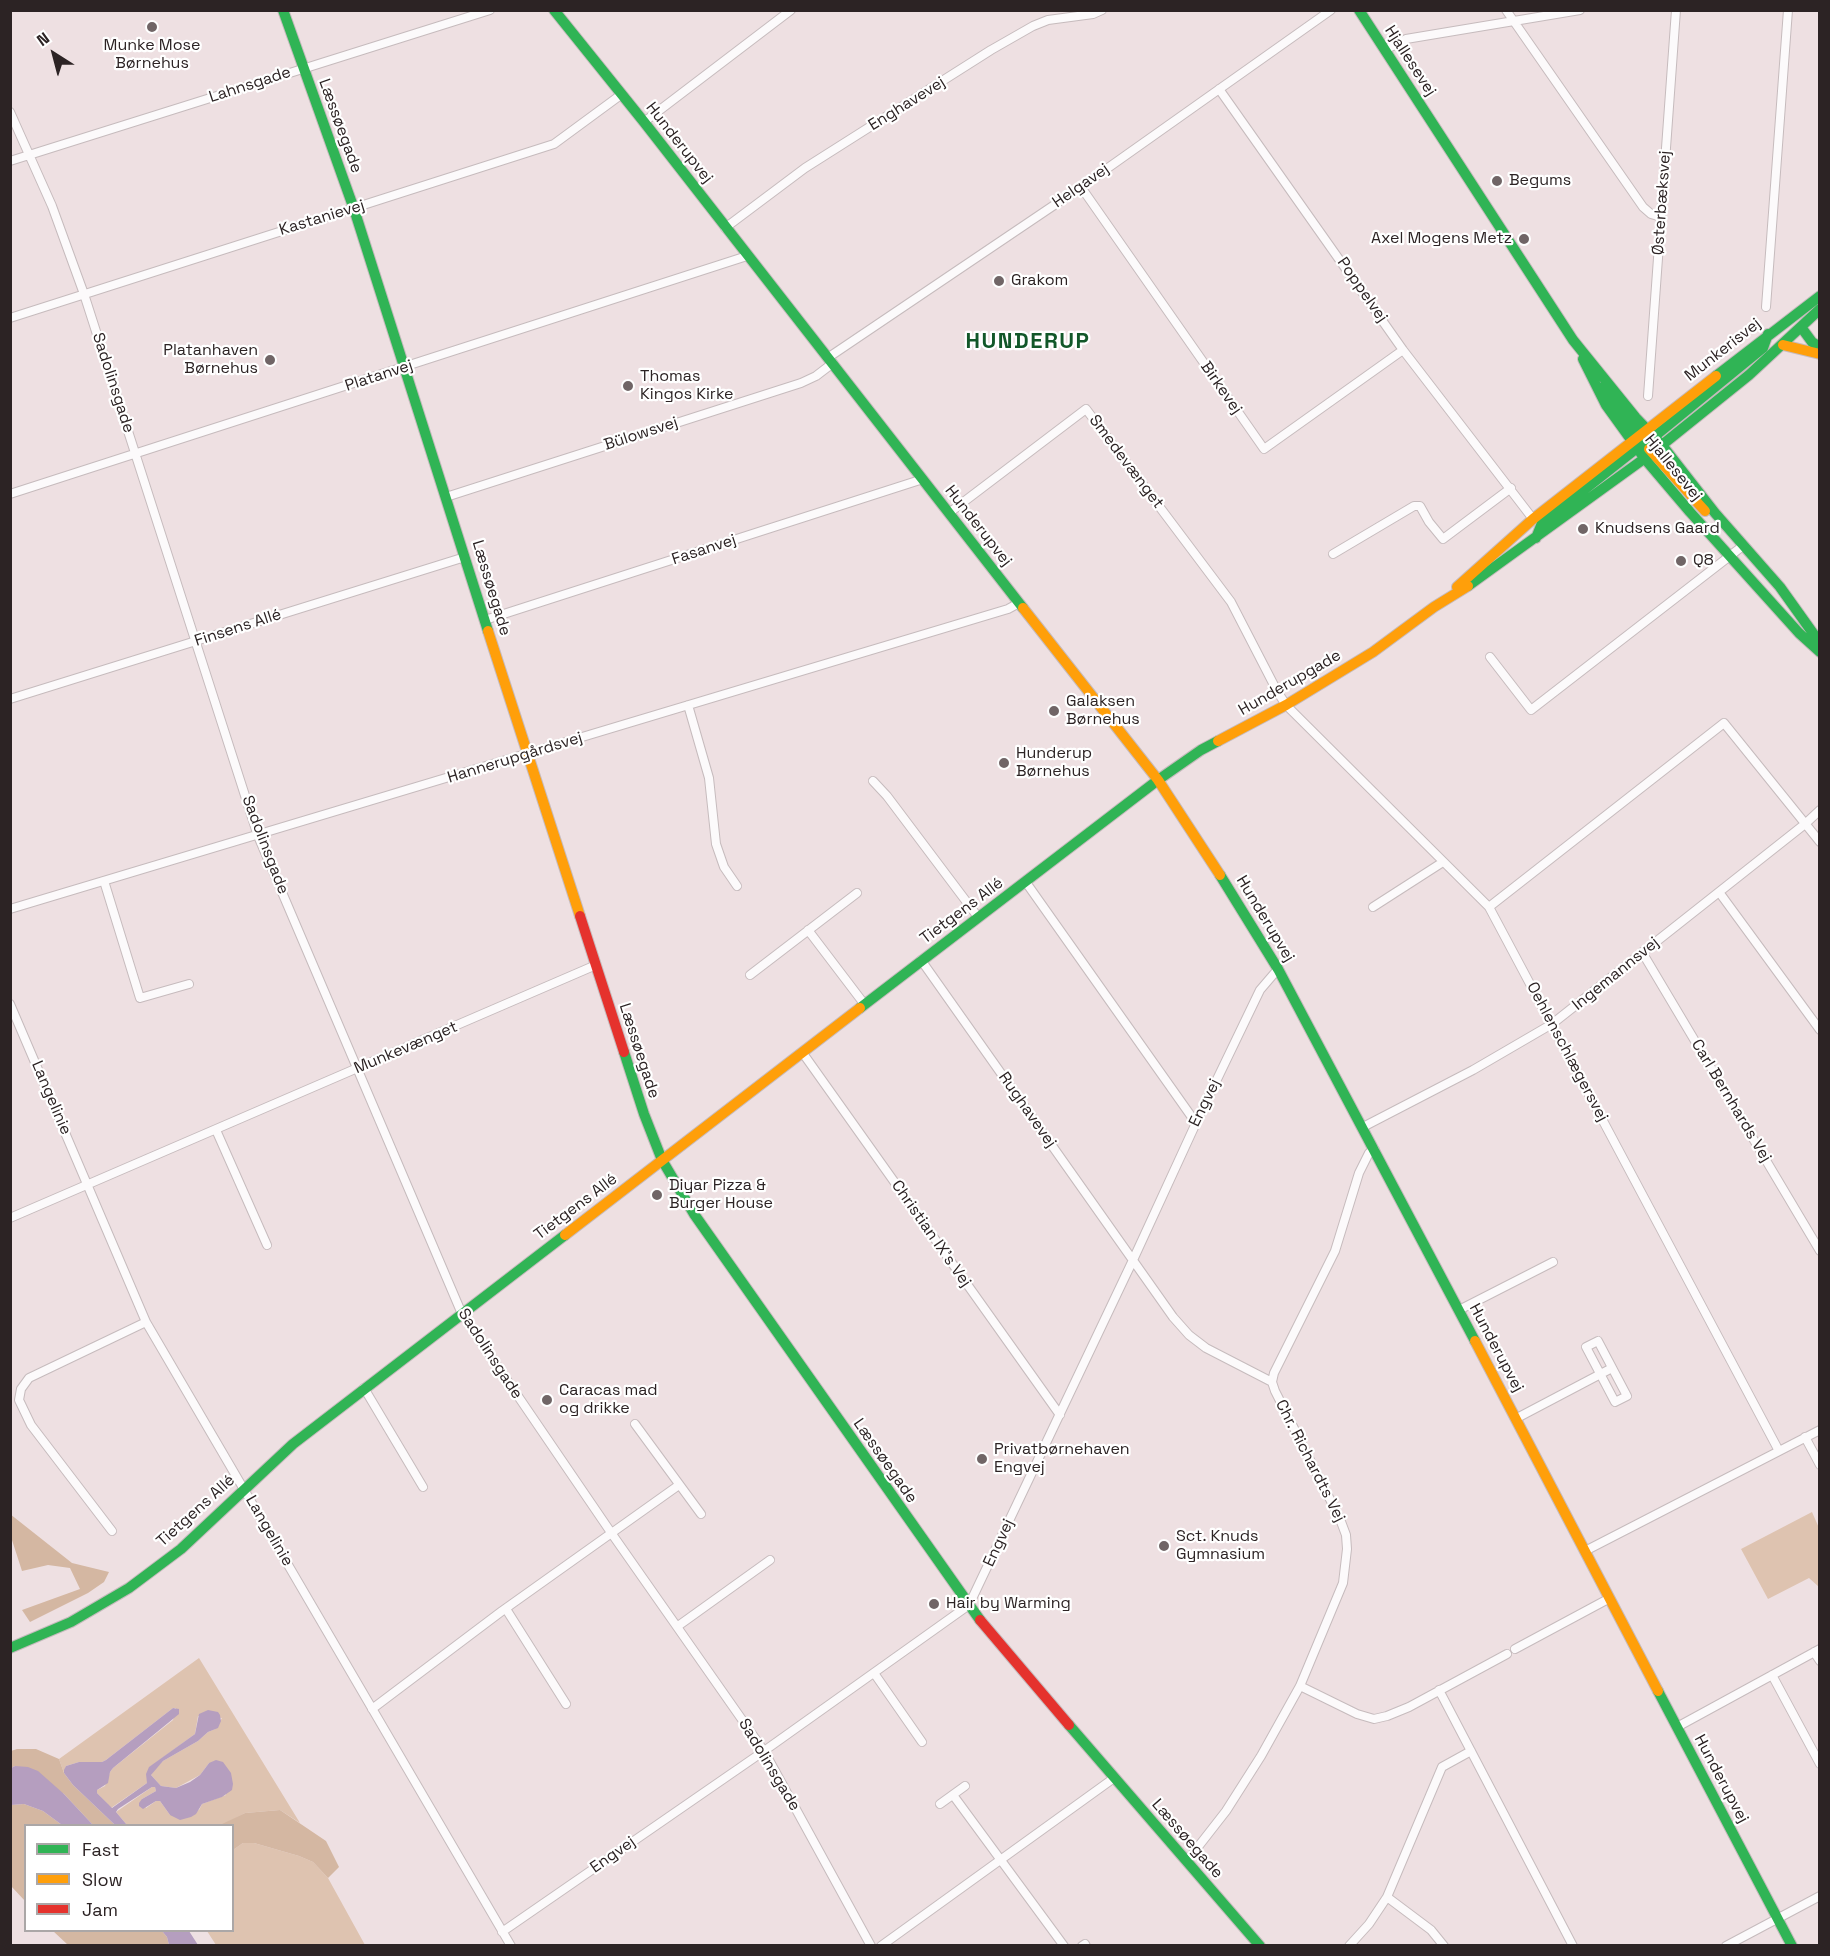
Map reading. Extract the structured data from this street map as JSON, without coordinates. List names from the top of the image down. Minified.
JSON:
{"streets":{"street":["Hjallesevej","Lahnsgade","Enghavevej","Læssøegade","Hunderupvej","Helgavej","Østerbæksvej","Kastanievej","Poppelvej","Munkerisvej","Platanvej","Sadolinsgade","Birkevej","Bülowsvej","Smedevænget","Fasanvej","Finsens Allé","Hunderupgade","Hannerupgårdsvej","Tietgens Allé","Ingemannsvej","Munkevænget","Oehlenschlægersvej","Langelinie","Carl Bernhards Vej","Engvej","Rughavevej","Christian IX's Vej","Chr. Richardts Vej"]},"crossings":[["Hjallesevej","Munkerisvej"],["Hjallesevej","Hunderupgade"],["Lahnsgade","Læssøegade"],["Lahnsgade","Sadolinsgade"],["Enghavevej","Hunderupvej"],["Læssøegade","Kastanievej"],["Læssøegade","Platanvej"],["Læssøegade","Bülowsvej"],["Læssøegade","Fasanvej"],["Læssøegade","Finsens Allé"],["Læssøegade","Hannerupgårdsvej"],["Læssøegade","Tietgens Allé"],["Læssøegade","Munkevænget"],["Læssøegade","Engvej"],["Læssøegade","Chr. Richardts Vej"],["Hunderupvej","Helgavej"],["Hunderupvej","Kastanievej"],["Hunderupvej","Platanvej"],["Hunderupvej","Bülowsvej"],["Hunderupvej","Smedevænget"],["Hunderupvej","Fasanvej"],["Hunderupvej","Hunderupgade"],["Hunderupvej","Hannerupgårdsvej"],["Hunderupvej","Tietgens Allé"],["Hunderupvej","Ingemannsvej"],["Hunderupvej","Engvej"],["Hunderupvej","Chr. Richardts Vej"],["Helgavej","Poppelvej"],["Helgavej","Birkevej"],["Helgavej","Bülowsvej"],["Kastanievej","Sadolinsgade"],["Poppelvej","Birkevej"],["Poppelvej","Hunderupgade"],["Munkerisvej","Hunderupgade"],["Platanvej","Sadolinsgade"],["Sadolinsgade","Finsens Allé"],["Sadolinsgade","Hannerupgårdsvej"],["Sadolinsgade","Tietgens Allé"],["Sadolinsgade","Munkevænget"],["Sadolinsgade","Engvej"],["Smedevænget","Oehlenschlægersvej"],["Hunderupgade","Tietgens Allé"],["Hunderupgade","Oehlenschlægersvej"],["Tietgens Allé","Langelinie"],["Tietgens Allé","Rughavevej"],["Tietgens Allé","Christian IX's Vej"],["Ingemannsvej","Oehlenschlægersvej"],["Ingemannsvej","Carl Bernhards Vej"],["Munkevænget","Langelinie"],["Langelinie","Engvej"],["Engvej","Rughavevej"],["Engvej","Christian IX's Vej"],["Rughavevej","Chr. Richardts Vej"]],"districts":["HUNDERUP"],"places":["Munke Mose Børnehus","Begums","Axel Mogens Metz","Grakom","Platanhaven Børnehus","Thomas Kingos Kirke","Knudsens Gaard","Q8","Galaksen Børnehus","Hunderup Børnehus","Diyar Pizza & Burger House","Caracas mad og drikke","Privatbørnehaven Engvej","Sct. Knuds Gymnasium","Hair by Warming"],"legend":["Fast","Slow","Jam"],"north":"top left"}
